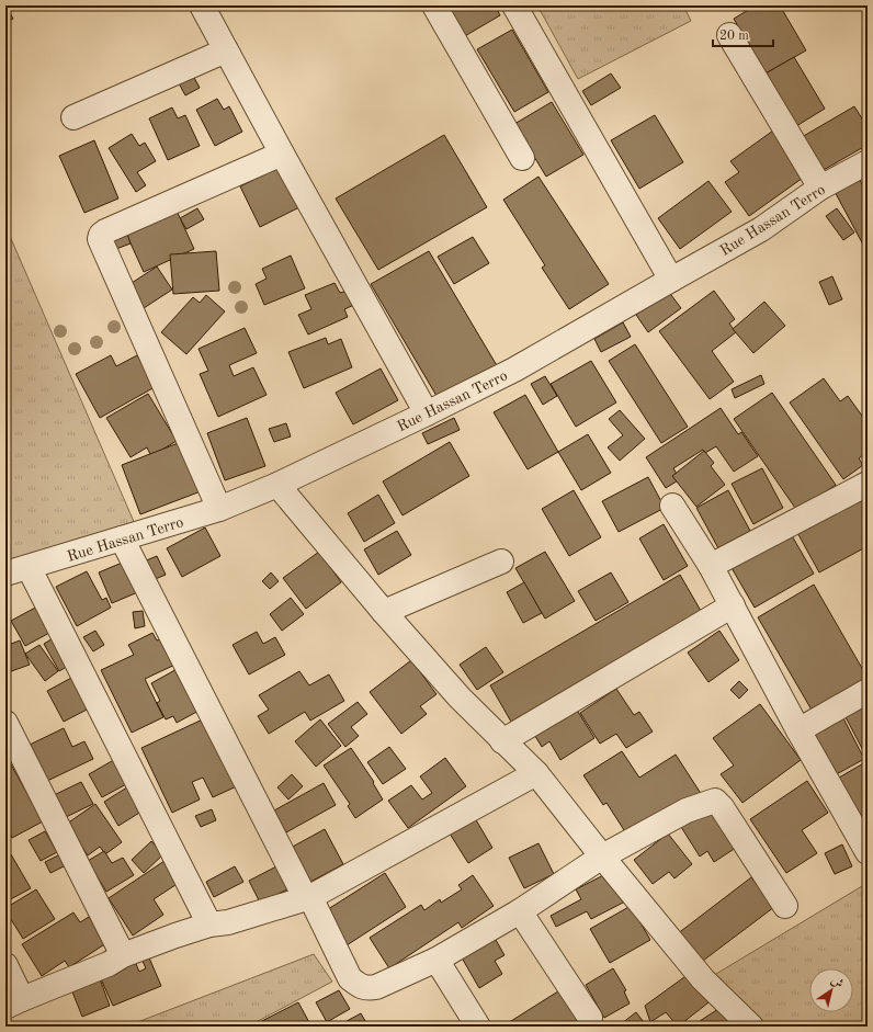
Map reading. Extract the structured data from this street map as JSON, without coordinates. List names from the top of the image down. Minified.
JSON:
{"streets":{"street":["Rue Hassan Terro"]},"scale_bar":"20 m","north":"top right"}
